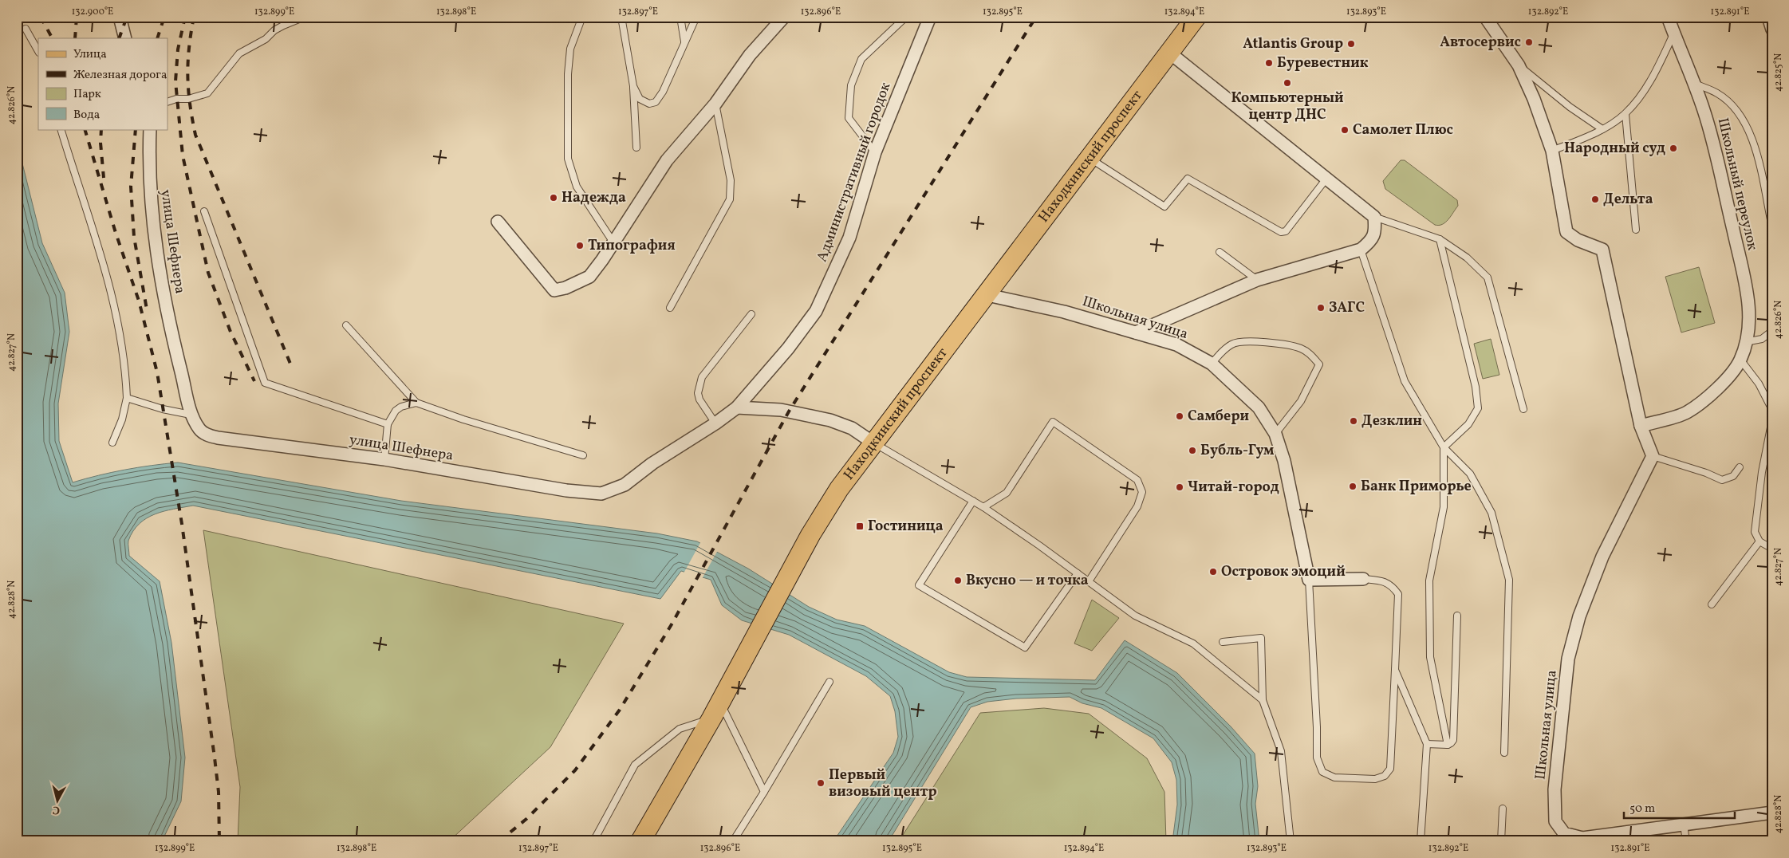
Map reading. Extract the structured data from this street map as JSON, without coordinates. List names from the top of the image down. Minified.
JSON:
{"streets":{"main road":["Находкинский проспект"],"street":["Административный городок","Школьный переулок","улица Шефнера","Школьная улица"]},"crossings":[["Находкинский проспект","Школьная улица"],["Административный городок","улица Шефнера"]],"places":{"other":["Автосервис","Atlantis Group","Буревестник","Компьютерный центр ДНС","Самолет Плюс","Народный суд","Надежда","Дельта","Типография","ЗАГС","Самбери","Дезклин","Бубль-Гум","Банк Приморье","Читай-город","Островок эмоций","Вкусно — и точка","Первый визовый центр"],"transit":["Гостиница"]},"legend":["Улица","Железная дорога","Парк","Вода"],"scale_bar":"50 m","north":"bottom","coordinates":["132.900°E","132.899°E","132.898°E","132.897°E","132.896°E","132.895°E","132.894°E","132.893°E","132.892°E","132.891°E","42.825°N","42.826°N","42.827°N","42.828°N"]}
